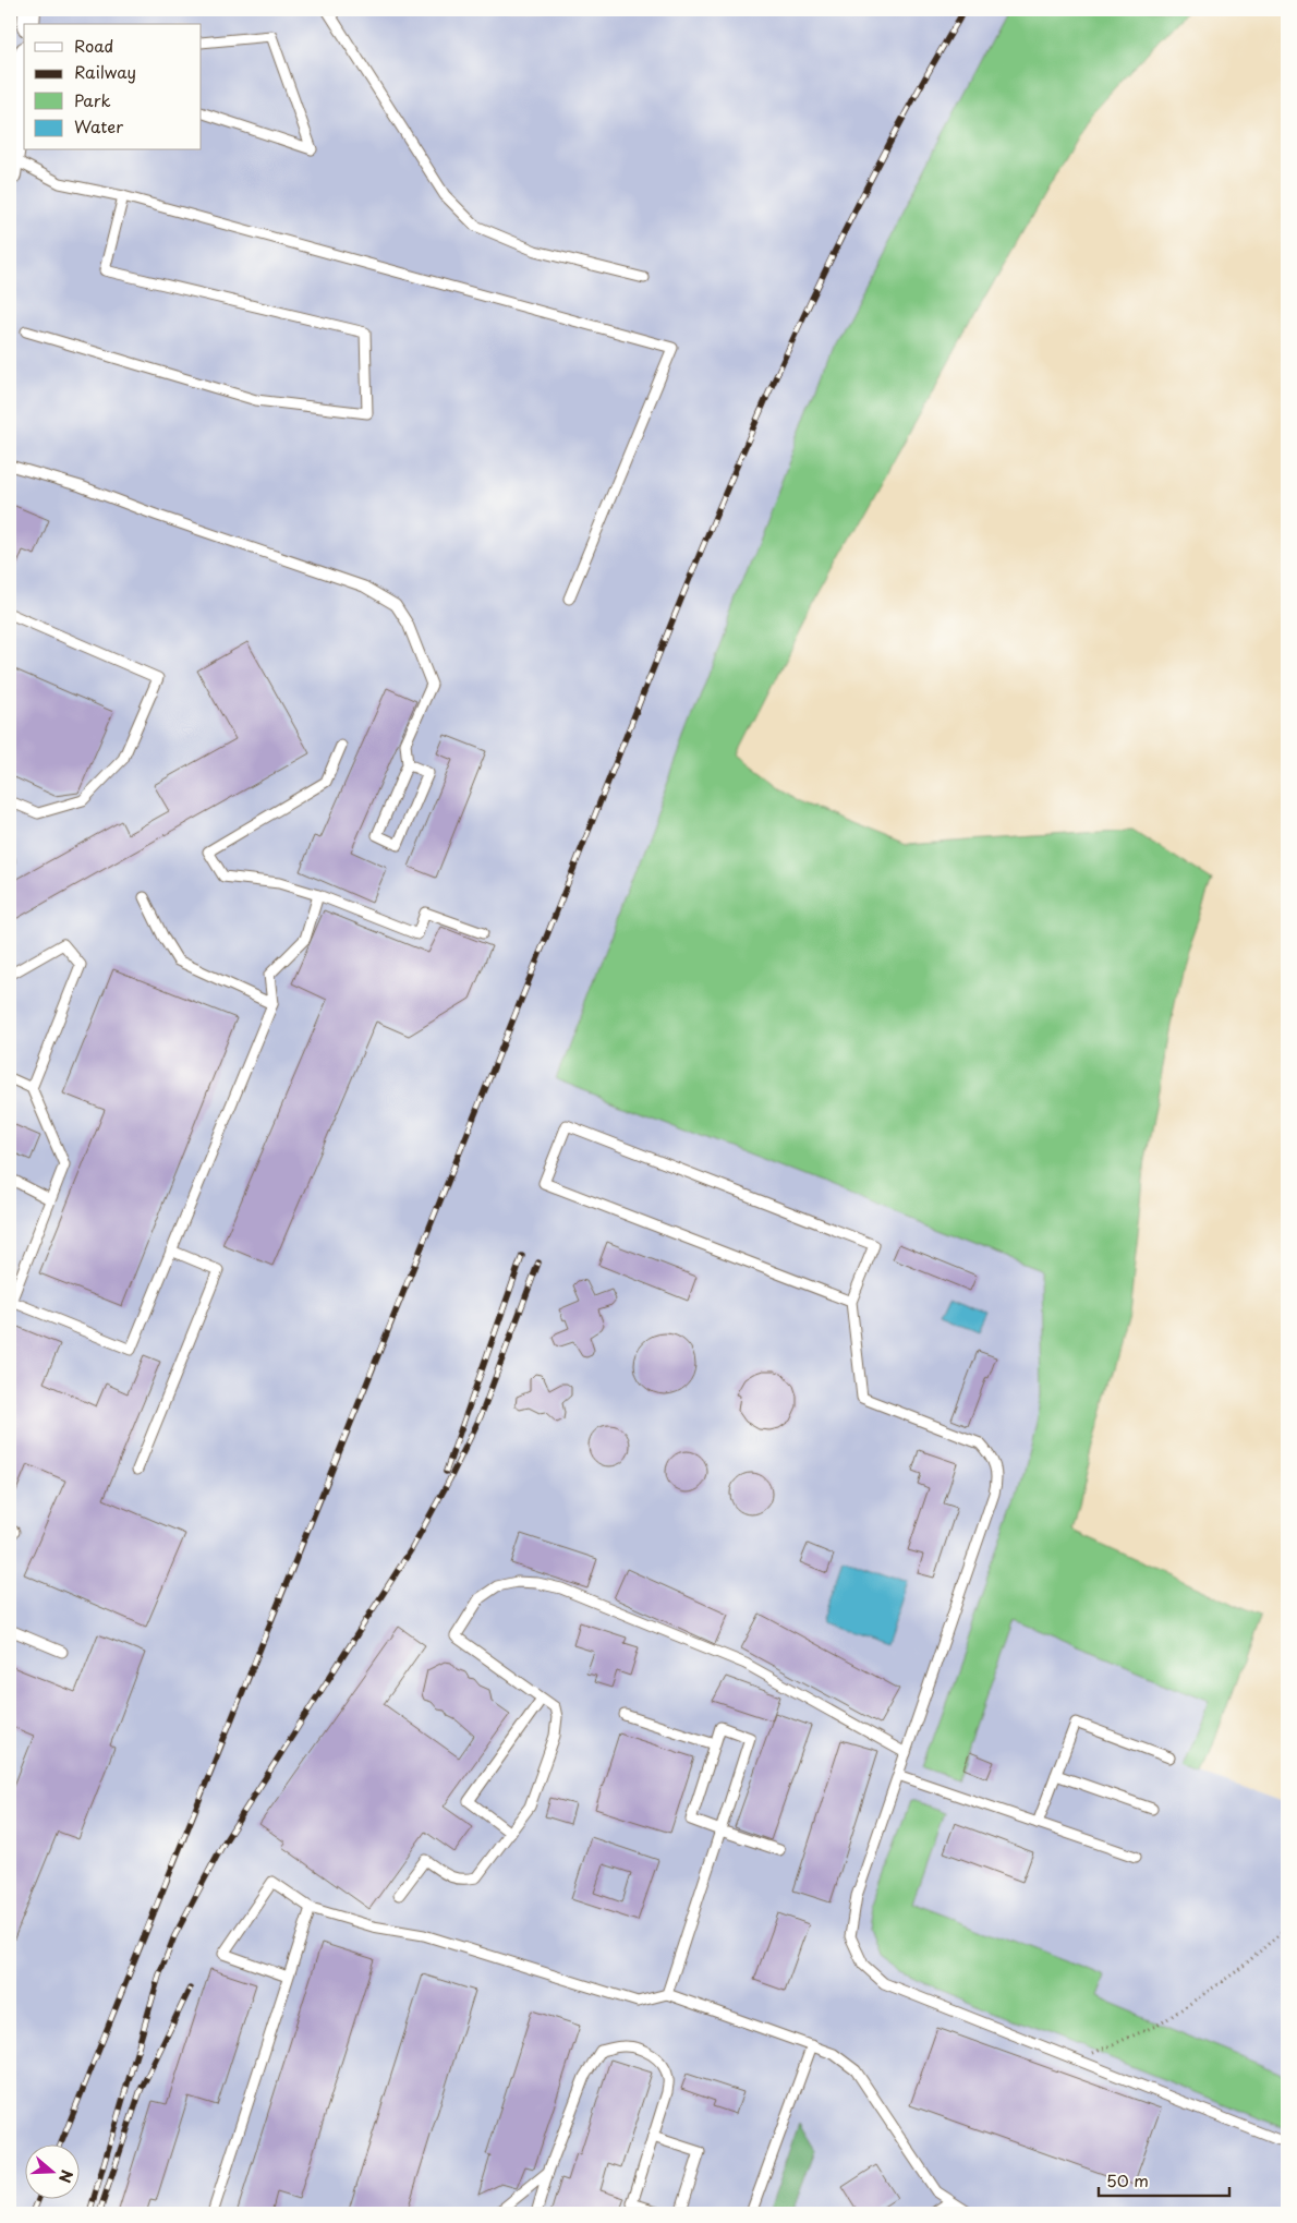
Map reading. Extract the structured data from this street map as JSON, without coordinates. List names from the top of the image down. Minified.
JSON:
{"legend":["Road","Railway","Park","Water"],"scale_bar":"50 m","north":"right"}
